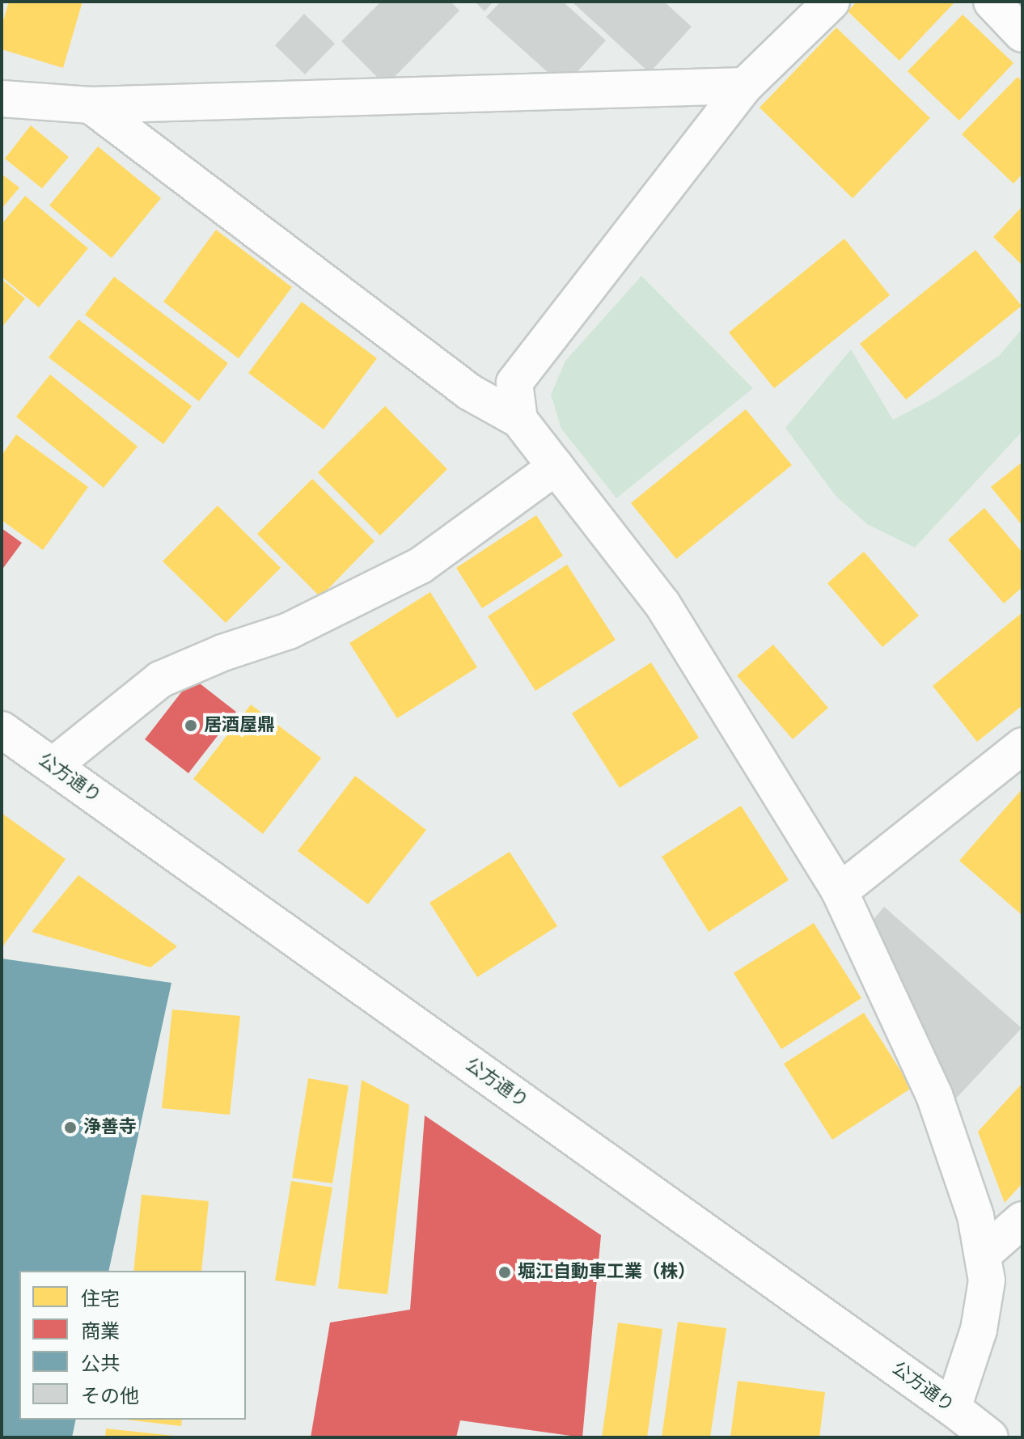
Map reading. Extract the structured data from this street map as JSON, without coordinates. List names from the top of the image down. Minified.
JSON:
{"streets":{"street":["公方通り"]},"places":["居酒屋鼎","浄善寺","堀江自動車工業（株）"],"legend":["住宅","商業","公共","その他"]}
